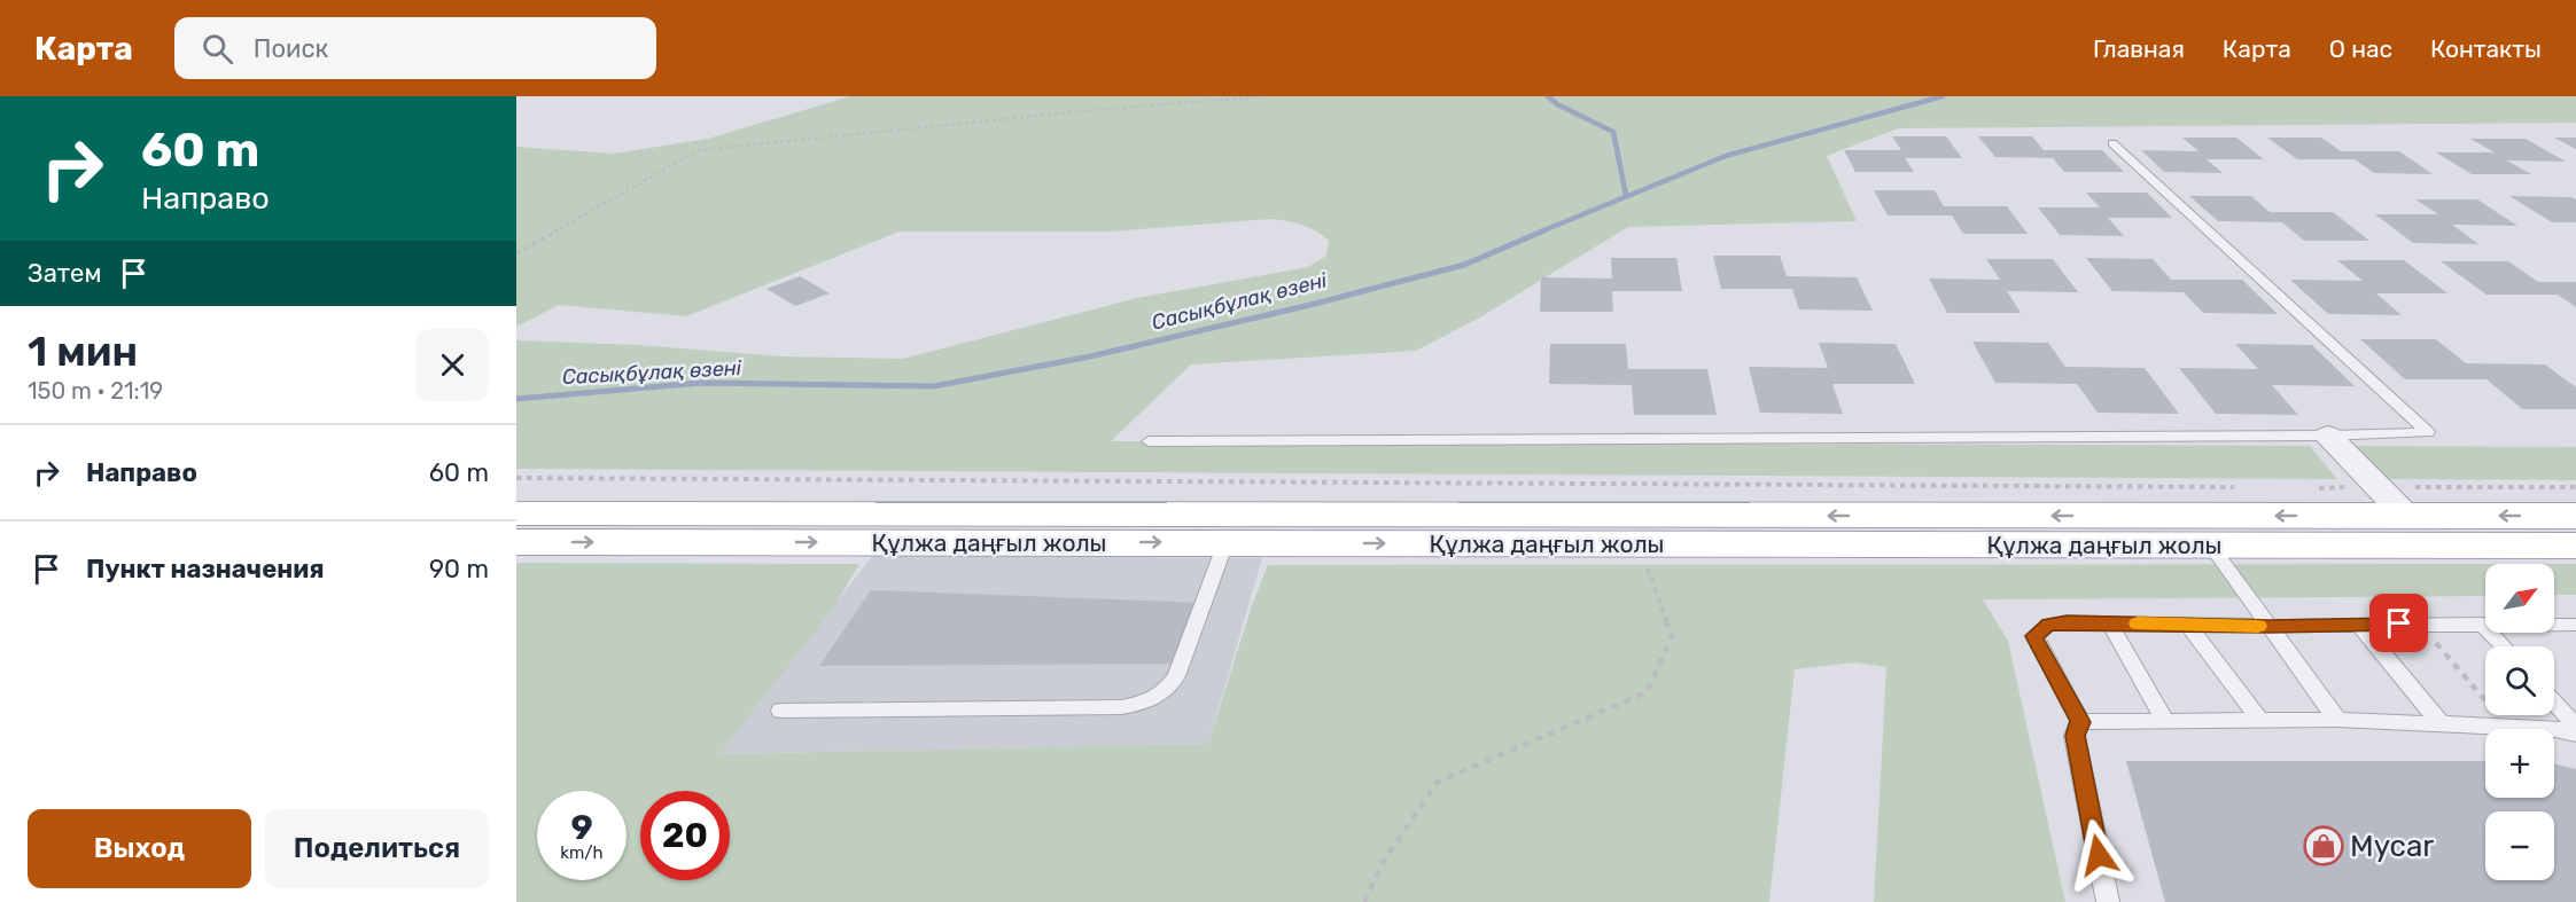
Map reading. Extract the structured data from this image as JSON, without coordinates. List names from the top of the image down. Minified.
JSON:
{"streets":{"main road":["Құлжа даңғыл жолы"]},"water":["Сасықбұлақ өзені"],"places":{"shop":["Mycar"]},"north":"top right","page":{"header":"Карта","search":"Поиск","nav":["Главная","Карта","О нас","Контакты"],"turn":["60 m","Направо"],"then":"Затем","heading":["1 мин","150 m · 21:19"],"list":[{"name":"Направо","value":"60 m"},{"name":"Пункт назначения","value":"90 m"}],"map_buttons":["+","−"],"speed":"9 km/h","limit":"20","buttons":["Выход","Поделиться"]}}
